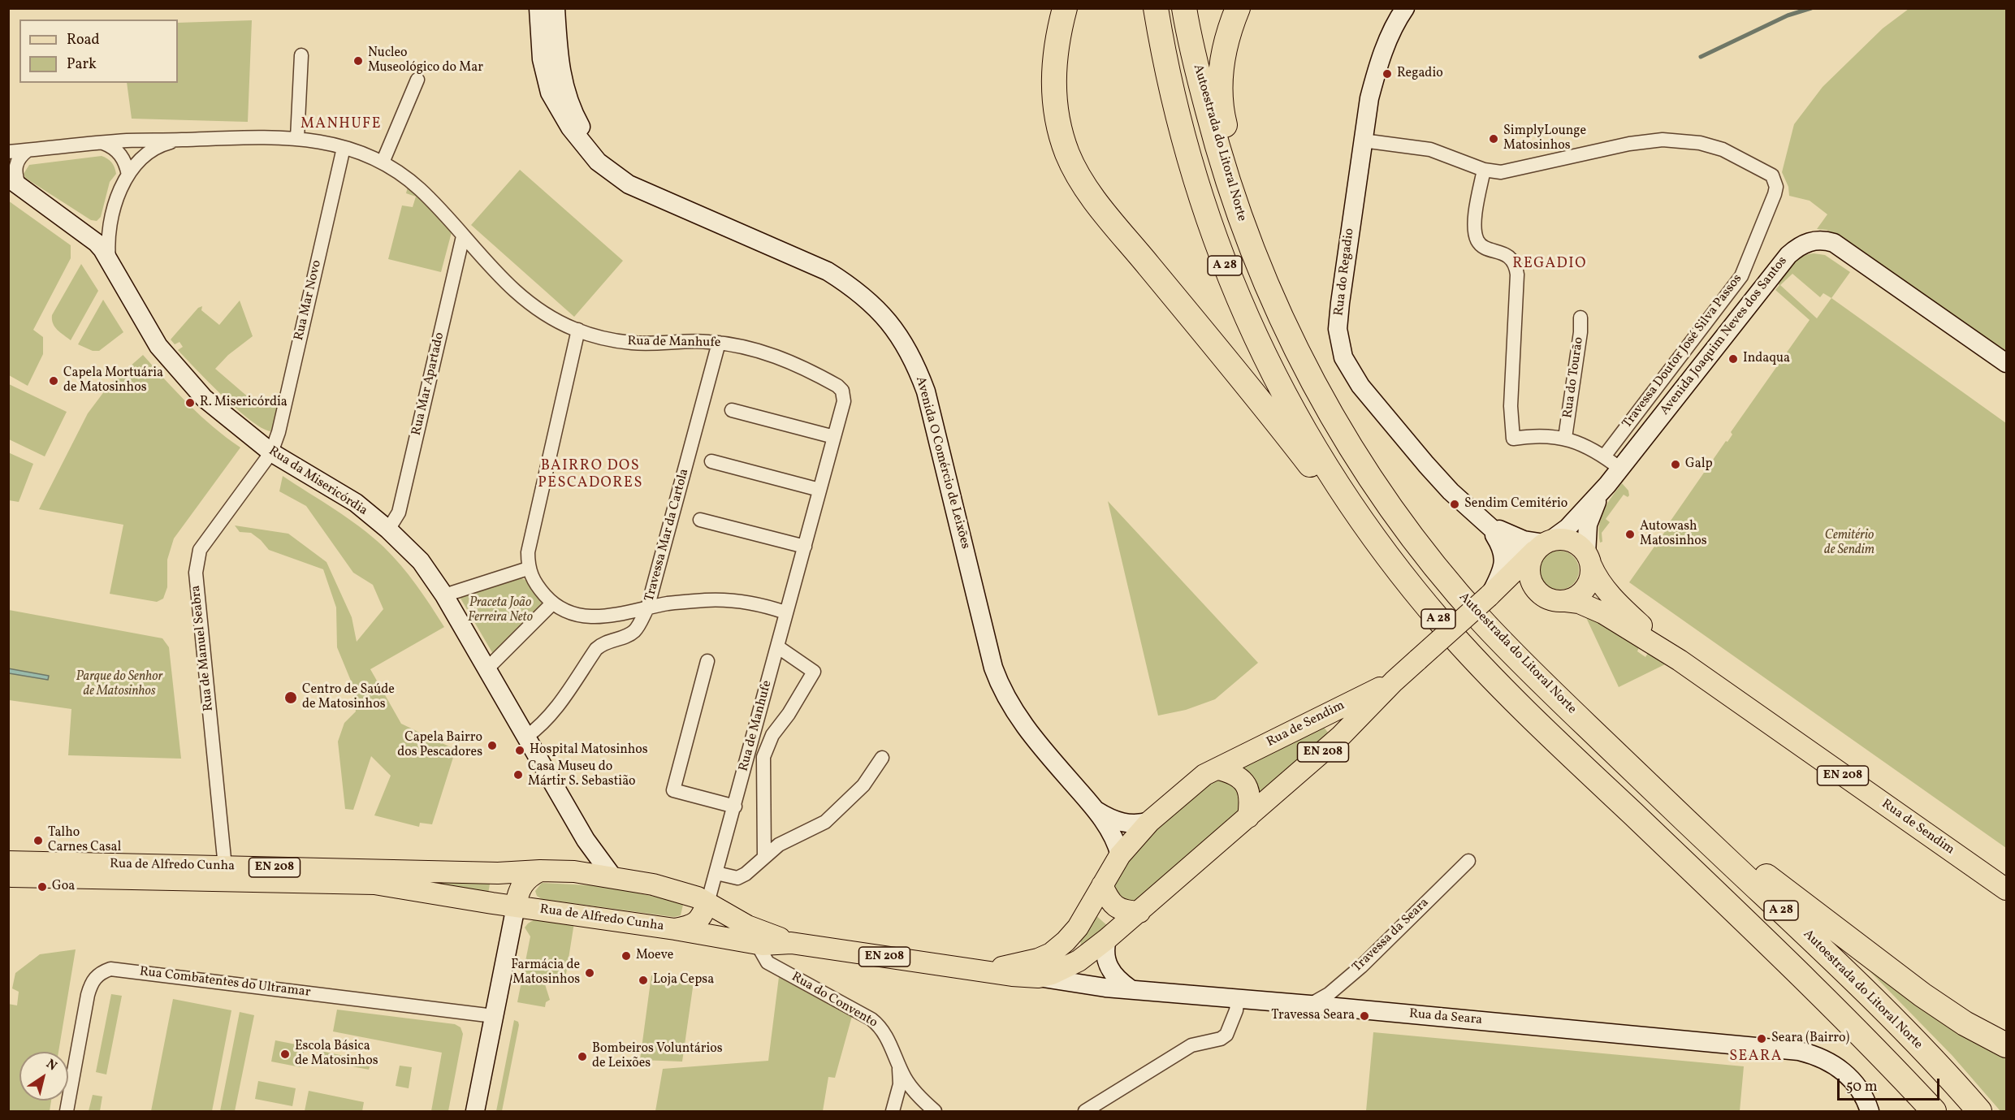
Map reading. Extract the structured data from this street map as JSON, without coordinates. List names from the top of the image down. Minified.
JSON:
{"streets":{"highway":["Autoestrada do Litoral Norte","A 28"],"main road":["Rua de Sendim","EN 208","Rua de Alfredo Cunha"],"street":["Rua do Regadio","Rua Mar Novo","Avenida Joaquim Neves dos Santos","Rua de Manhufe","Travessa Doutor José Silva Passos","Rua do Tourão","Rua Mar Apartado","Avenida O Comércio de Leixões","Rua da Misericórdia","Travessa Mar da Cartola","Rua de Manuel Seabra","Travessa da Seara","Rua Combatentes do Ultramar","Rua do Convento","Rua da Seara"]},"crossings":[["Rua do Regadio","Avenida Joaquim Neves dos Santos"],["Rua do Regadio","Travessa Doutor José Silva Passos"],["Rua do Regadio","Rua de Sendim"],["Rua Mar Novo","Rua de Manhufe"],["Rua Mar Novo","Rua da Misericórdia"],["Rua Mar Novo","Rua de Manuel Seabra"],["Avenida Joaquim Neves dos Santos","Rua de Sendim"],["Rua de Manhufe","Rua Mar Apartado"],["Rua de Manhufe","Travessa Mar da Cartola"],["Rua de Manhufe","Rua de Sendim"],["Rua de Manhufe","Rua de Alfredo Cunha"],["Rua Mar Apartado","Rua da Misericórdia"],["Avenida O Comércio de Leixões","Rua de Sendim"],["Rua da Misericórdia","Travessa Mar da Cartola"],["Rua da Misericórdia","Rua de Manuel Seabra"],["Rua da Misericórdia","Rua de Alfredo Cunha"],["Rua de Manuel Seabra","Rua de Alfredo Cunha"],["Rua de Sendim","Rua de Alfredo Cunha"],["Rua de Sendim","Rua do Convento"],["Rua de Sendim","Rua da Seara"],["Travessa da Seara","Rua da Seara"]],"districts":["MANHUFE","REGADIO","BAIRRO DOS PESCADORES","SEARA"],"parks":["Cemitério de Sendim","Praceta João Ferreira Neto","Parque do Senhor de Matosinhos"],"places":["Nucleo Museológico do Mar","Regadio","SimplyLounge Matosinhos","Indaqua","Capela Mortuária de Matosinhos","R. Misericórdia","Galp","Sendim Cemitério","Autowash Matosinhos","Centro de Saúde de Matosinhos","Capela Bairro dos Pescadores","Hospital Matosinhos","Casa Museu do Mártir S. Sebastião","Talho Carnes Casal","Goa","Moeve","Farmácia de Matosinhos","Loja Cepsa","Travessa Seara","Seara (Bairro)","Escola Básica de Matosinhos","Bombeiros Voluntários de Leixões"],"legend":["Road","Park"],"scale_bar":"50 m","north":"top right"}
